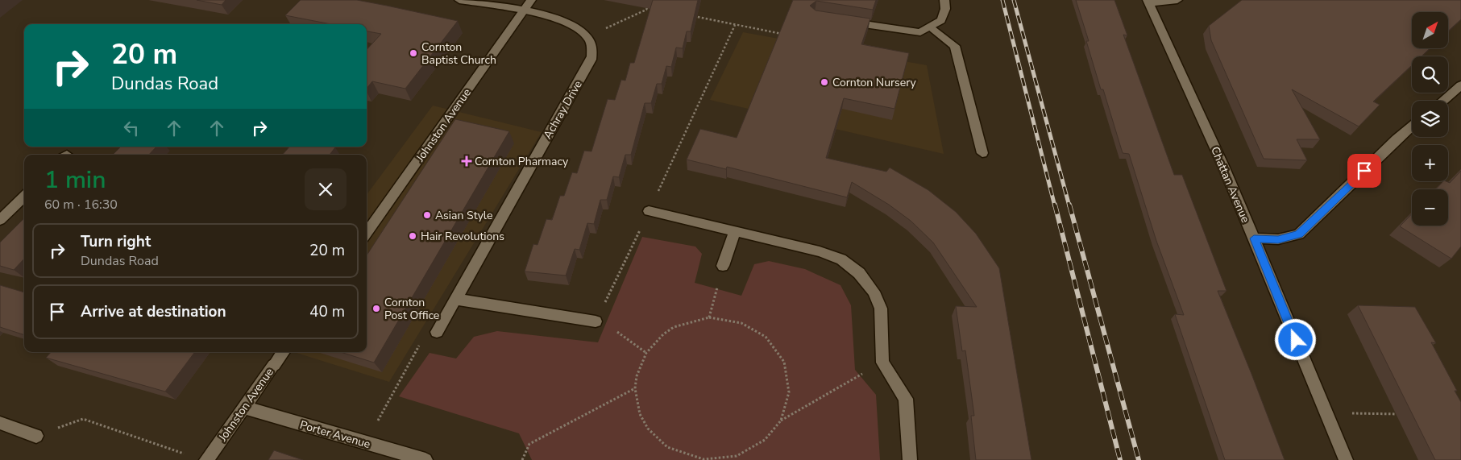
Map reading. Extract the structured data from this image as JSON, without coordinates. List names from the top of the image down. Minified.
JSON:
{"streets":{"street":["Achray Drive","Johnston Avenue","Chattan Avenue","Porter Avenue"]},"crossings":[["Johnston Avenue","Porter Avenue"]],"places":{"other":["Cornton Baptist Church","Cornton Nursery","Asian Style","Hair Revolutions","Cornton Post Office"],"health":["Cornton Pharmacy"]},"north":"top right","page":{"map_buttons":["+","−"],"turn":["20 m","Dundas Road"],"heading":["1 min","60 m · 16:30"],"list":[{"name":"Turn right","note":"Dundas Road","value":"20 m"},{"name":"Arrive at destination","value":"40 m"}]}}
